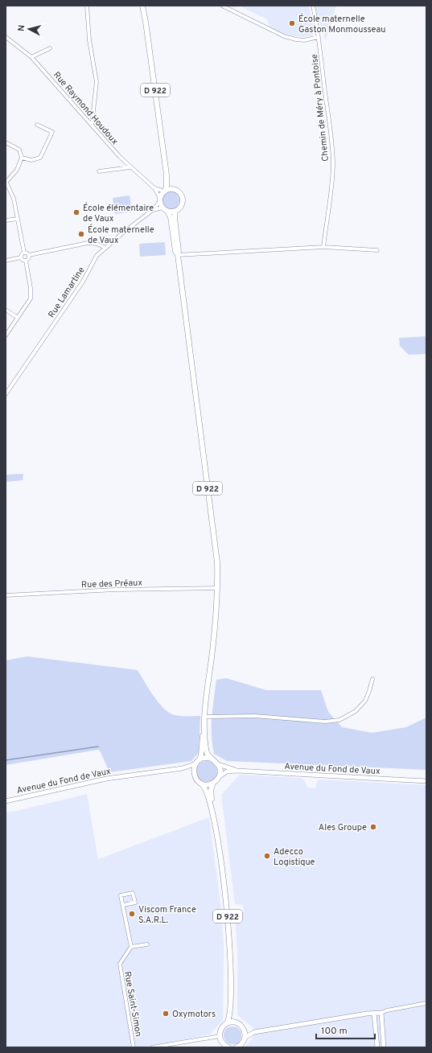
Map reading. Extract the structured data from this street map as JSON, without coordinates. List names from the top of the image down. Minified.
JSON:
{"streets":{"main road":["D 922"],"street":["Rue Raymond Houdoux","Chemin de Méry à Pontoise","Rue Lamartine","Rue des Préaux","Avenue du Fond de Vaux","Rue Saint-Simon"]},"crossings":[["D 922","Rue Raymond Houdoux"],["D 922","Rue Lamartine"],["D 922","Rue des Préaux"],["D 922","Avenue du Fond de Vaux"],["Rue Raymond Houdoux","Rue Lamartine"]],"places":["École maternelle Gaston Monmousseau","École élémentaire de Vaux","École maternelle de Vaux","Ales Groupe","Adecco Logistique","Viscom France S.A.R.L.","Oxymotors"],"scale_bar":"100 m","north":"left"}
